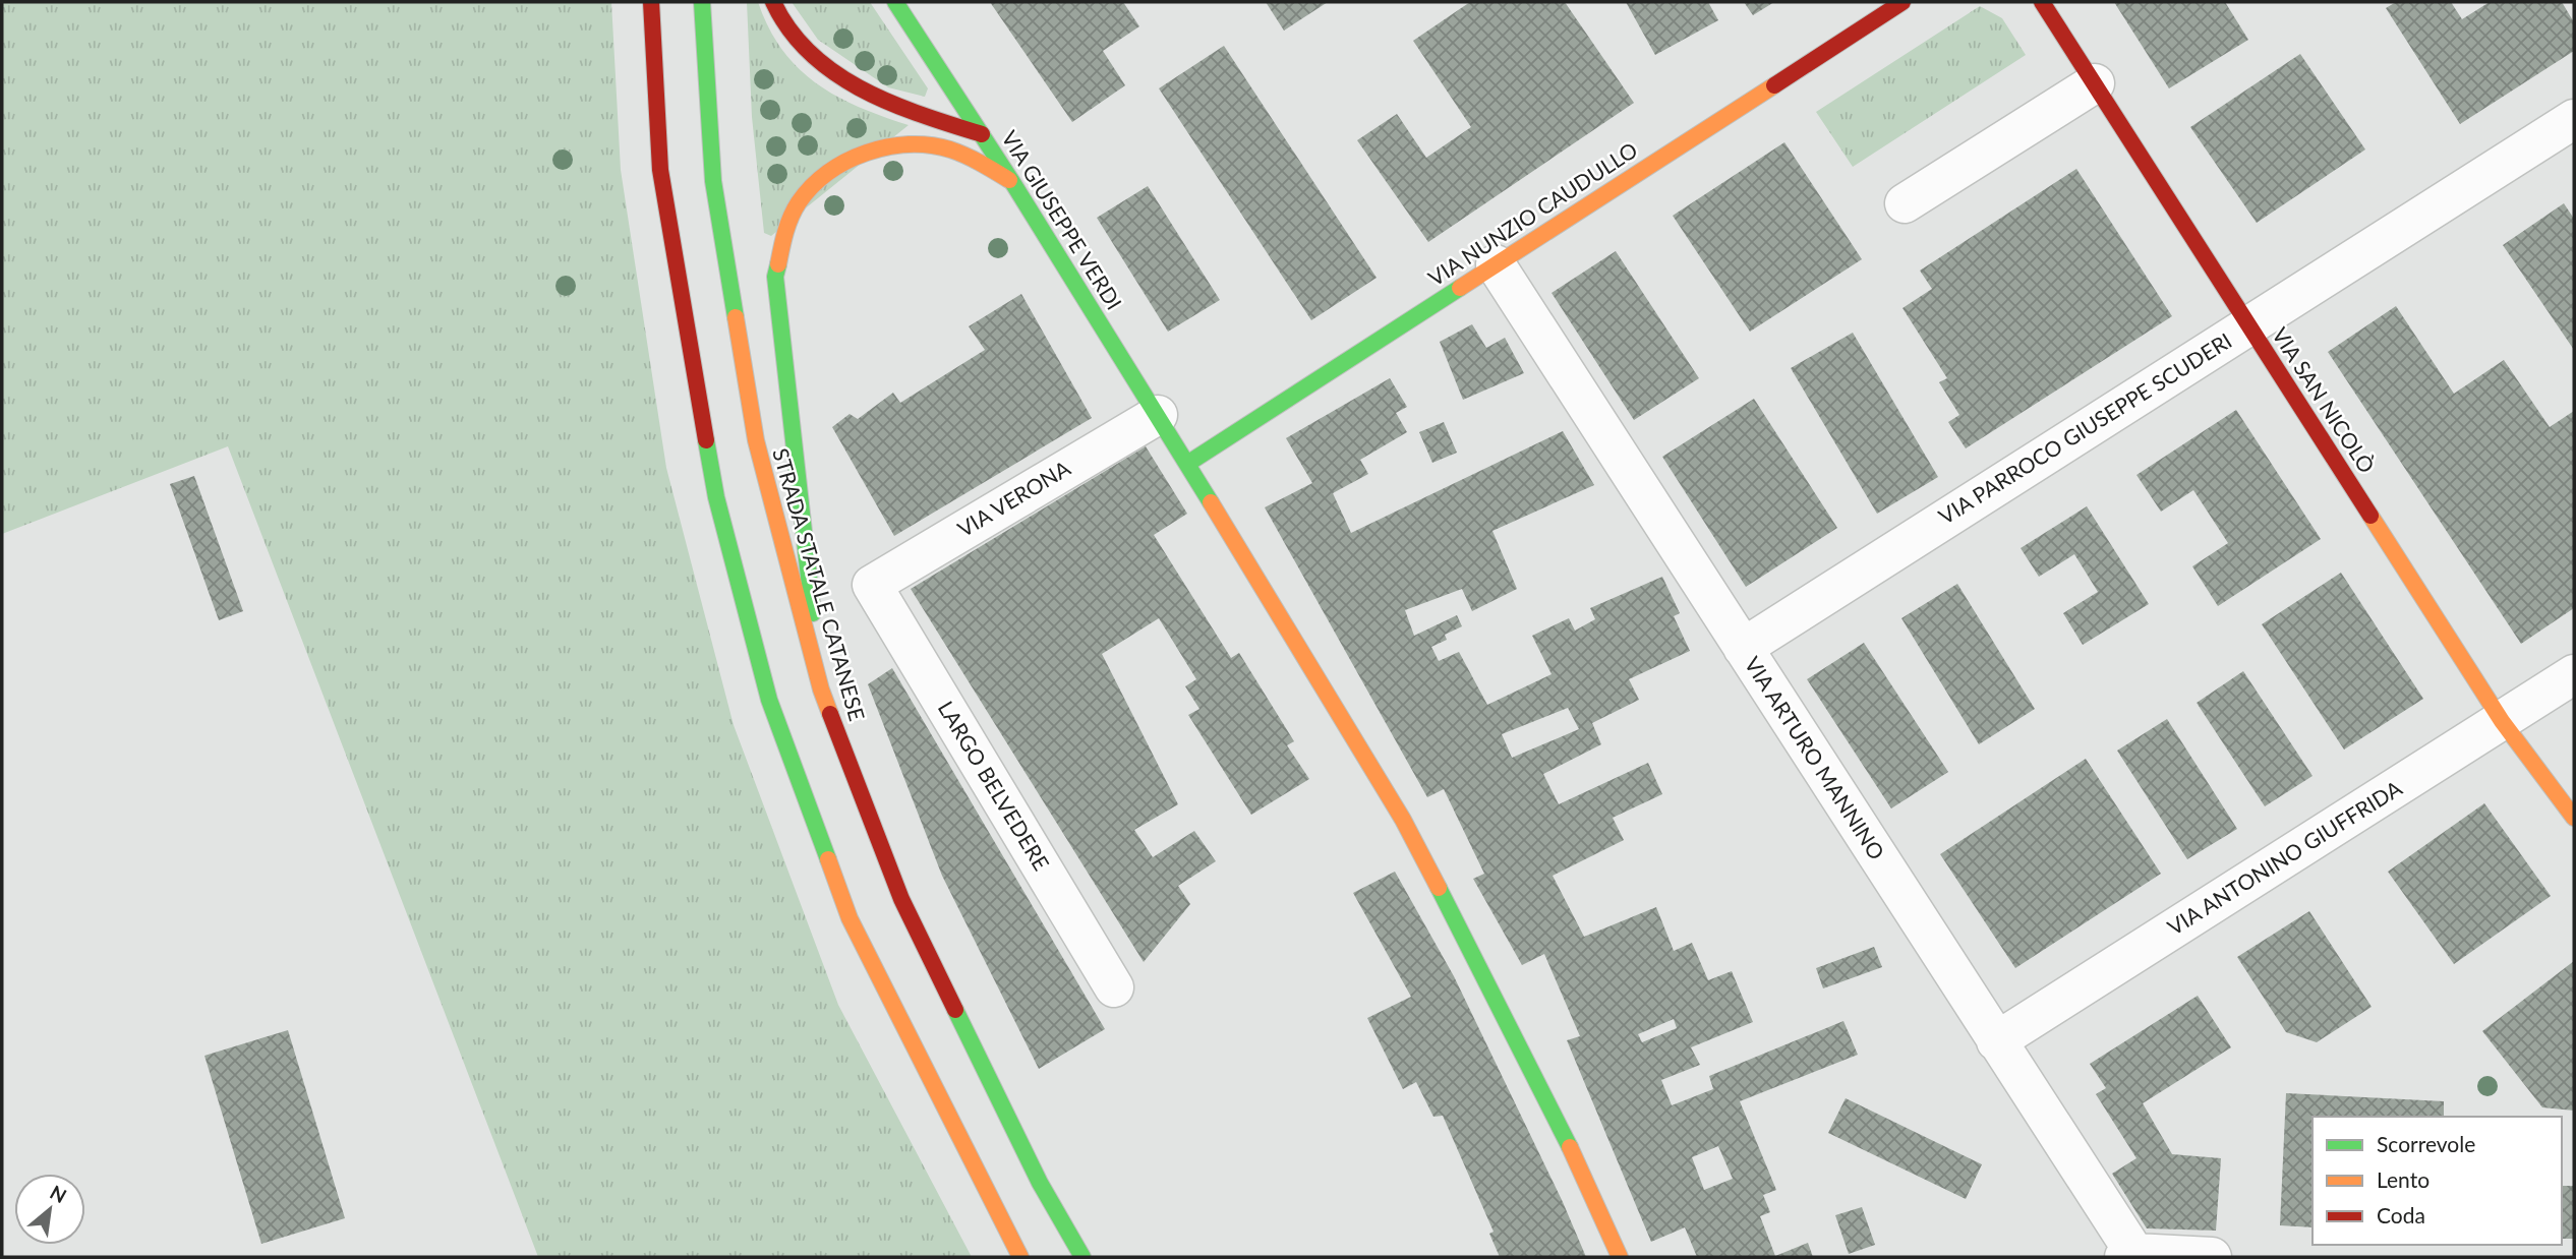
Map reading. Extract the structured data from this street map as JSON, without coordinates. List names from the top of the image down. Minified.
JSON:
{"streets":{"main road":["VIA NUNZIO CAUDULLO","VIA GIUSEPPE VERDI","VIA SAN NICOLÒ","STRADA STATALE CATANESE"],"street":["VIA PARROCO GIUSEPPE SCUDERI","VIA VERONA","VIA ARTURO MANNINO","LARGO BELVEDERE","VIA ANTONINO GIUFFRIDA"]},"crossings":[["VIA NUNZIO CAUDULLO","VIA GIUSEPPE VERDI"],["VIA NUNZIO CAUDULLO","VIA ARTURO MANNINO"],["VIA GIUSEPPE VERDI","VIA VERONA"],["VIA SAN NICOLÒ","VIA PARROCO GIUSEPPE SCUDERI"],["VIA SAN NICOLÒ","VIA ANTONINO GIUFFRIDA"],["VIA PARROCO GIUSEPPE SCUDERI","VIA ARTURO MANNINO"],["VIA VERONA","LARGO BELVEDERE"],["VIA ARTURO MANNINO","VIA ANTONINO GIUFFRIDA"]],"legend":["Scorrevole","Lento","Coda"],"north":"top right"}
